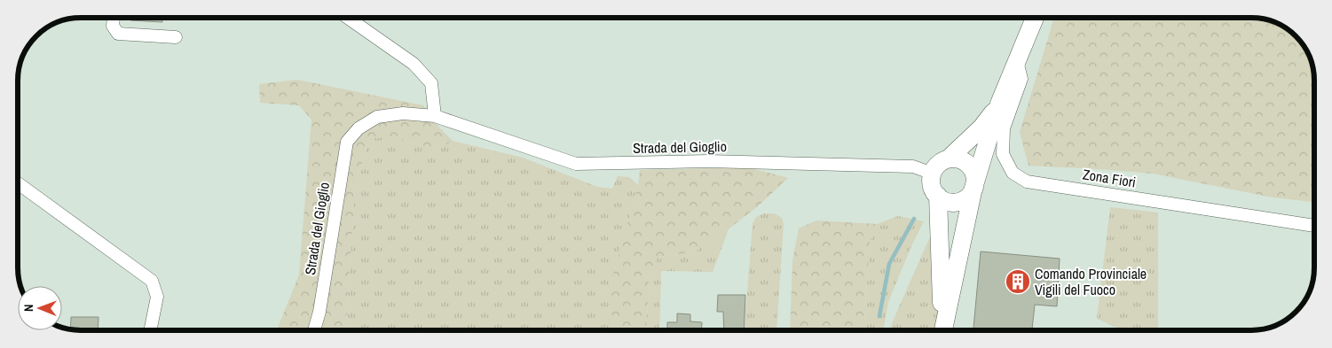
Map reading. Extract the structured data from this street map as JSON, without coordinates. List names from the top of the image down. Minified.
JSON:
{"streets":{"street":["Strada del Gioglio","Zona Fiori"]},"places":{"building":["Comando Provinciale Vigili del Fuoco"]},"north":"left"}
